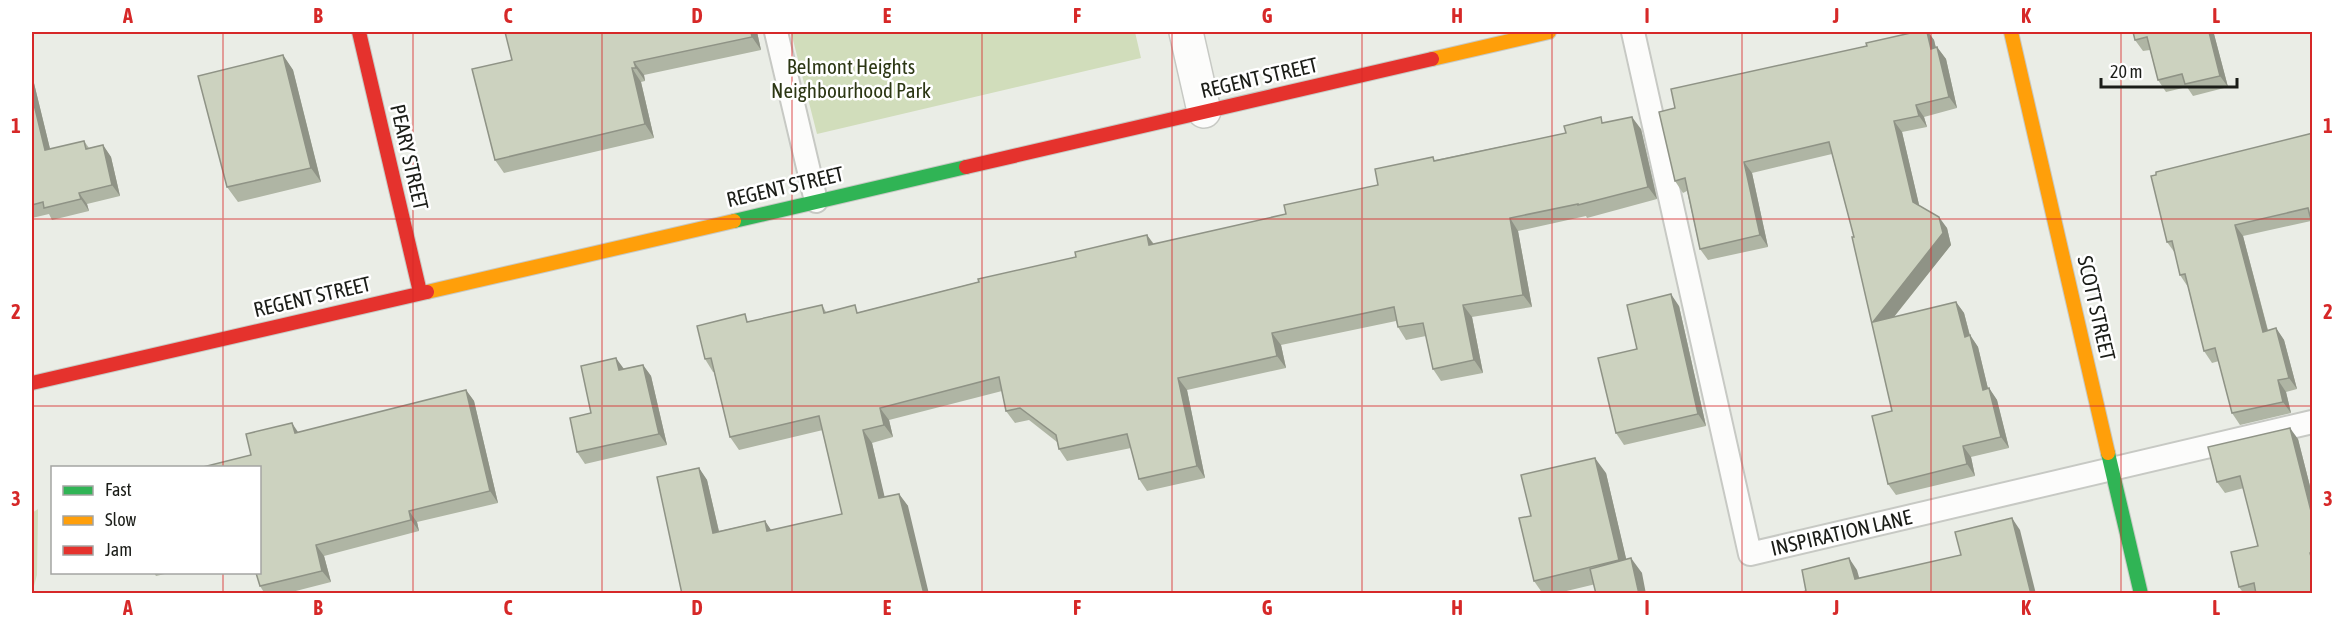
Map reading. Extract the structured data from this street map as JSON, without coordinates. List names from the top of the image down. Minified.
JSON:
{"streets":{"street":["REGENT STREET","PEARY STREET","SCOTT STREET"],"lane":["INSPIRATION LANE"]},"crossings":[["REGENT STREET","PEARY STREET"],["SCOTT STREET","INSPIRATION LANE"]],"parks":["Belmont Heights Neighbourhood Park"],"legend":["Fast","Slow","Jam"],"scale_bar":"20 m","grid":{"columns":["A","B","C","D","E","F","G","H","I","J","K","L"],"rows":["1","2","3"]}}
